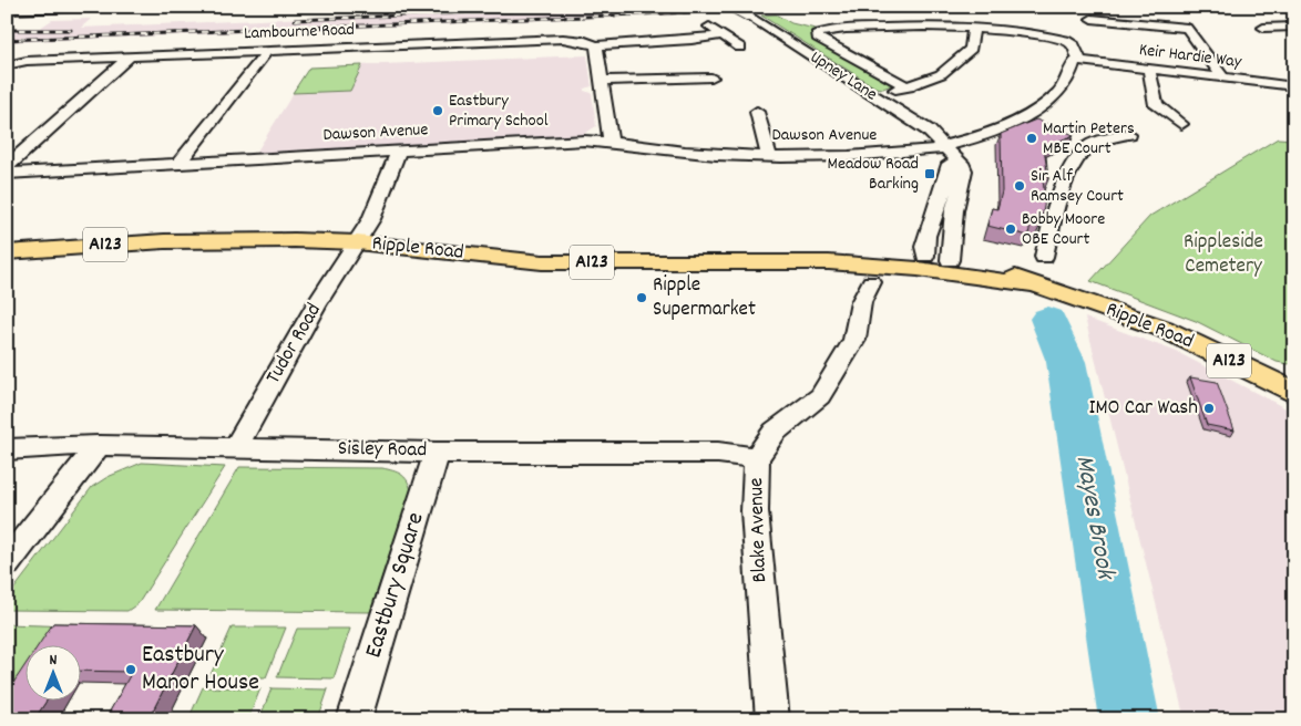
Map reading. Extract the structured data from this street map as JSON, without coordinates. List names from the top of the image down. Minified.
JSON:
{"streets":{"main road":["A123","Ripple Road"],"street":["Lambourne Road","Keir Hardie Way","Upney Lane","Dawson Avenue","Tudor Road","Sisley Road","Blake Avenue","Eastbury Square"]},"crossings":[["Keir Hardie Way","Dawson Avenue"],["Upney Lane","Dawson Avenue"],["Upney Lane","Ripple Road"],["Dawson Avenue","Tudor Road"],["Ripple Road","Tudor Road"],["Tudor Road","Sisley Road"],["Sisley Road","Blake Avenue"],["Sisley Road","Eastbury Square"]],"water":["Mayes Brook"],"parks":["Rippleside Cemetery"],"places":{"other":["Eastbury Primary School","Martin Peters MBE Court","Sir Alf Ramsey Court","Bobby Moore OBE Court","Ripple Supermarket","IMO Car Wash","Eastbury Manor House"],"transit":["Meadow Road Barking"]},"north":"top"}
